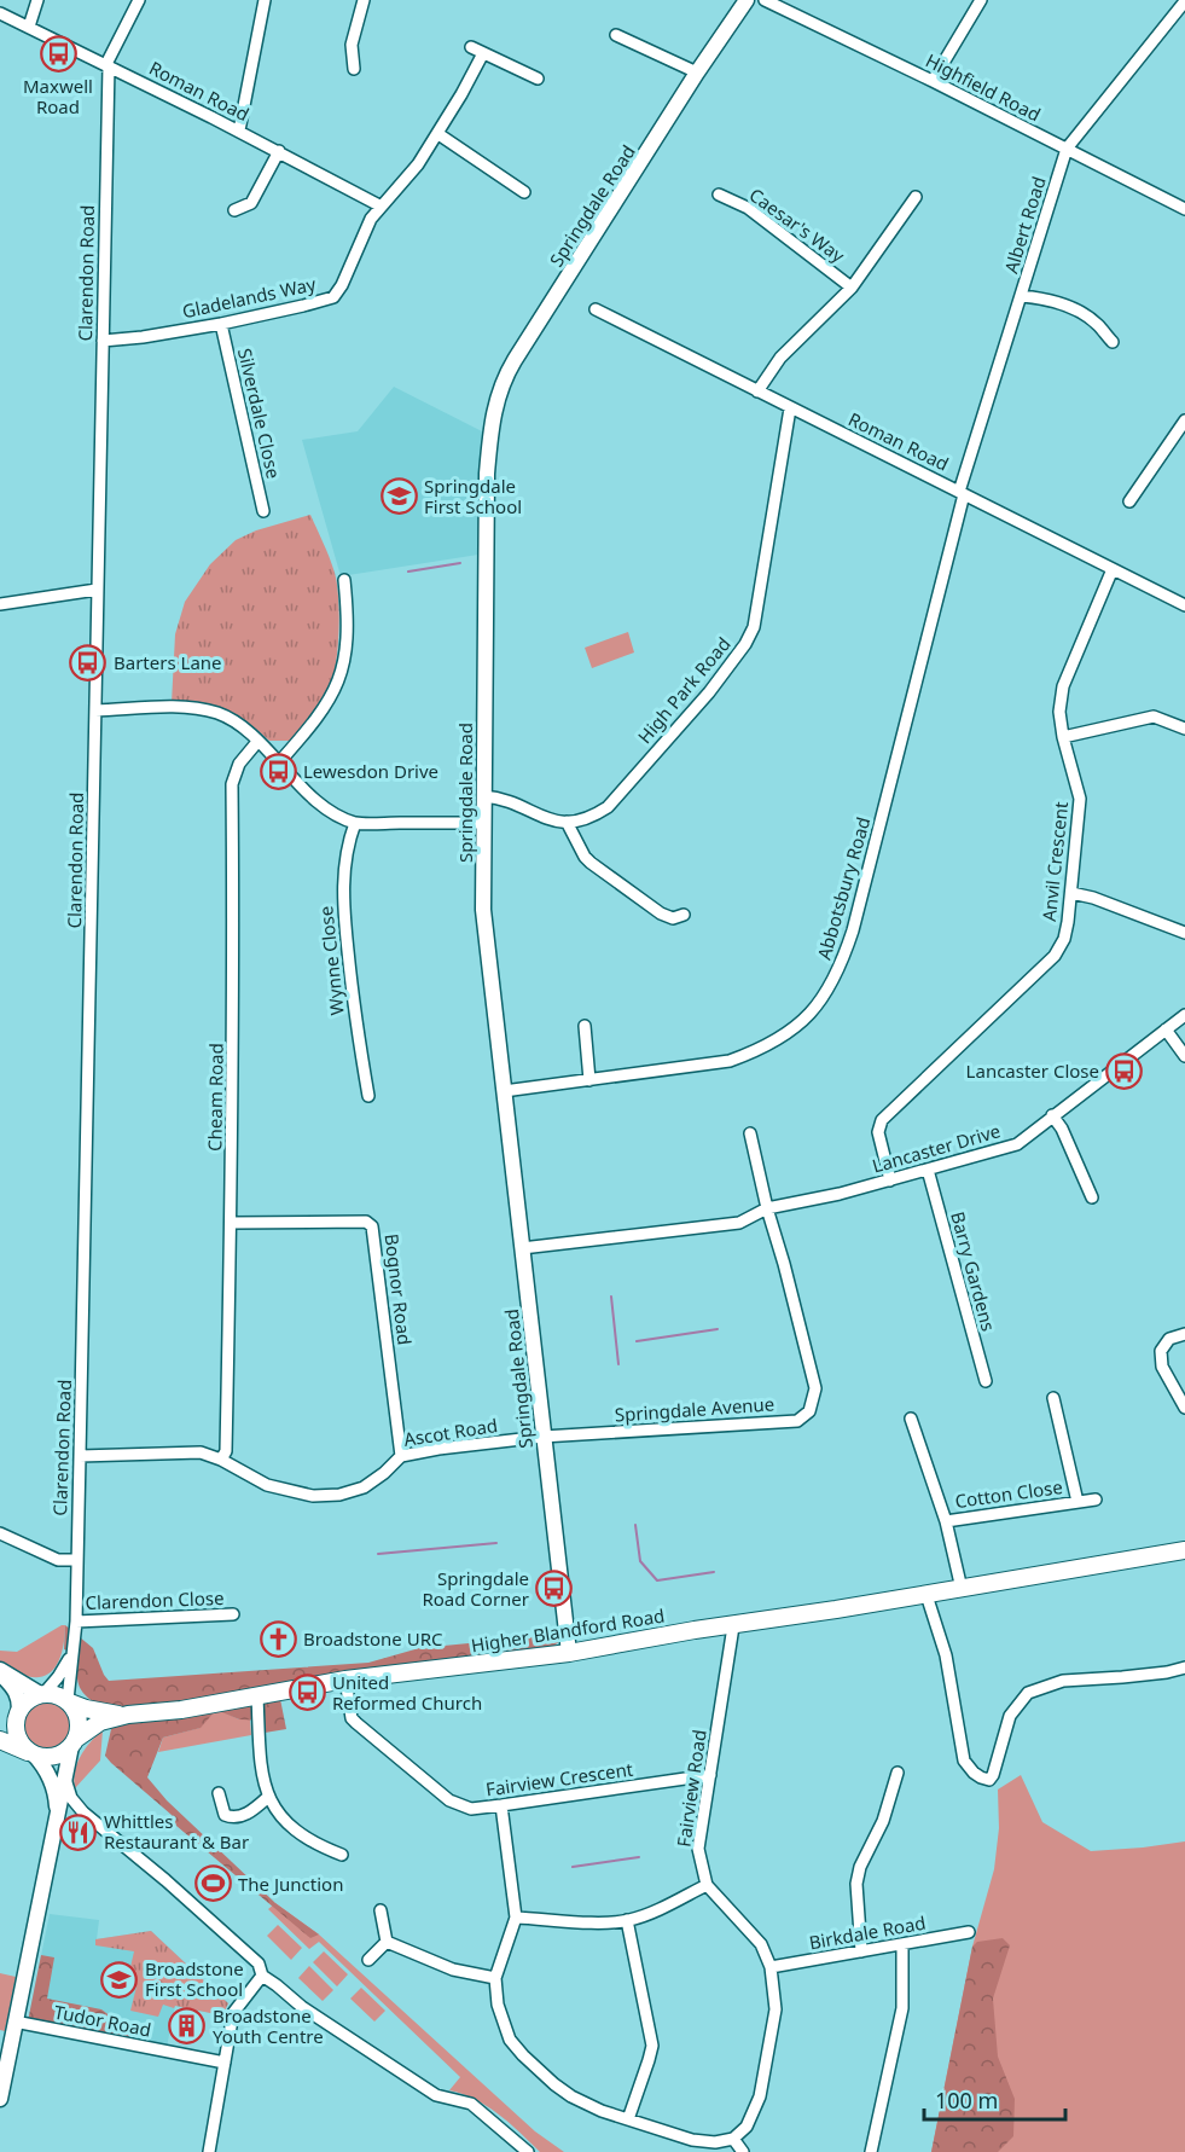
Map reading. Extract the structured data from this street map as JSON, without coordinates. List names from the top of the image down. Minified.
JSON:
{"streets":{"main road":["Higher Blandford Road"],"street":["Highfield Road","Roman Road","Springdale Road","Caesar's Way","Albert Road","Clarendon Road","Gladelands Way","Silverdale Close","High Park Road","Anvil Crescent","Abbotsbury Road","Wynne Close","Cheam Road","Lancaster Drive","Barry Gardens","Bognor Road","Springdale Avenue","Ascot Road","Cotton Close","Clarendon Close","Fairview Crescent","Fairview Road","Birkdale Road","Tudor Road"]},"crossings":[["Highfield Road","Albert Road"],["Roman Road","Caesar's Way"],["Roman Road","Albert Road"],["Roman Road","Clarendon Road"],["Roman Road","Gladelands Way"],["Roman Road","High Park Road"],["Roman Road","Anvil Crescent"],["Roman Road","Abbotsbury Road"],["Springdale Road","Abbotsbury Road"],["Springdale Road","Springdale Avenue"],["Springdale Road","Ascot Road"],["Springdale Road","Higher Blandford Road"],["Albert Road","Abbotsbury Road"],["Clarendon Road","Gladelands Way"],["Clarendon Road","Ascot Road"],["Clarendon Road","Clarendon Close"],["Clarendon Road","Higher Blandford Road"],["Gladelands Way","Silverdale Close"],["Anvil Crescent","Lancaster Drive"],["Cheam Road","Bognor Road"],["Cheam Road","Ascot Road"],["Lancaster Drive","Barry Gardens"],["Lancaster Drive","Springdale Avenue"],["Bognor Road","Ascot Road"],["Springdale Avenue","Ascot Road"],["Cotton Close","Higher Blandford Road"],["Higher Blandford Road","Fairview Crescent"],["Higher Blandford Road","Fairview Road"],["Fairview Crescent","Fairview Road"]],"places":{"bus stop":["Maxwell Road","Barters Lane","Lewesdon Drive","Lancaster Close","Springdale Road Corner","United Reformed Church"],"school or university":["Springdale First School","Broadstone First School"],"church":["Broadstone URC"],"restaurant":["Whittles Restaurant & Bar"],"sports":["The Junction"],"building":["Broadstone Youth Centre"]},"scale_bar":"100 m"}
